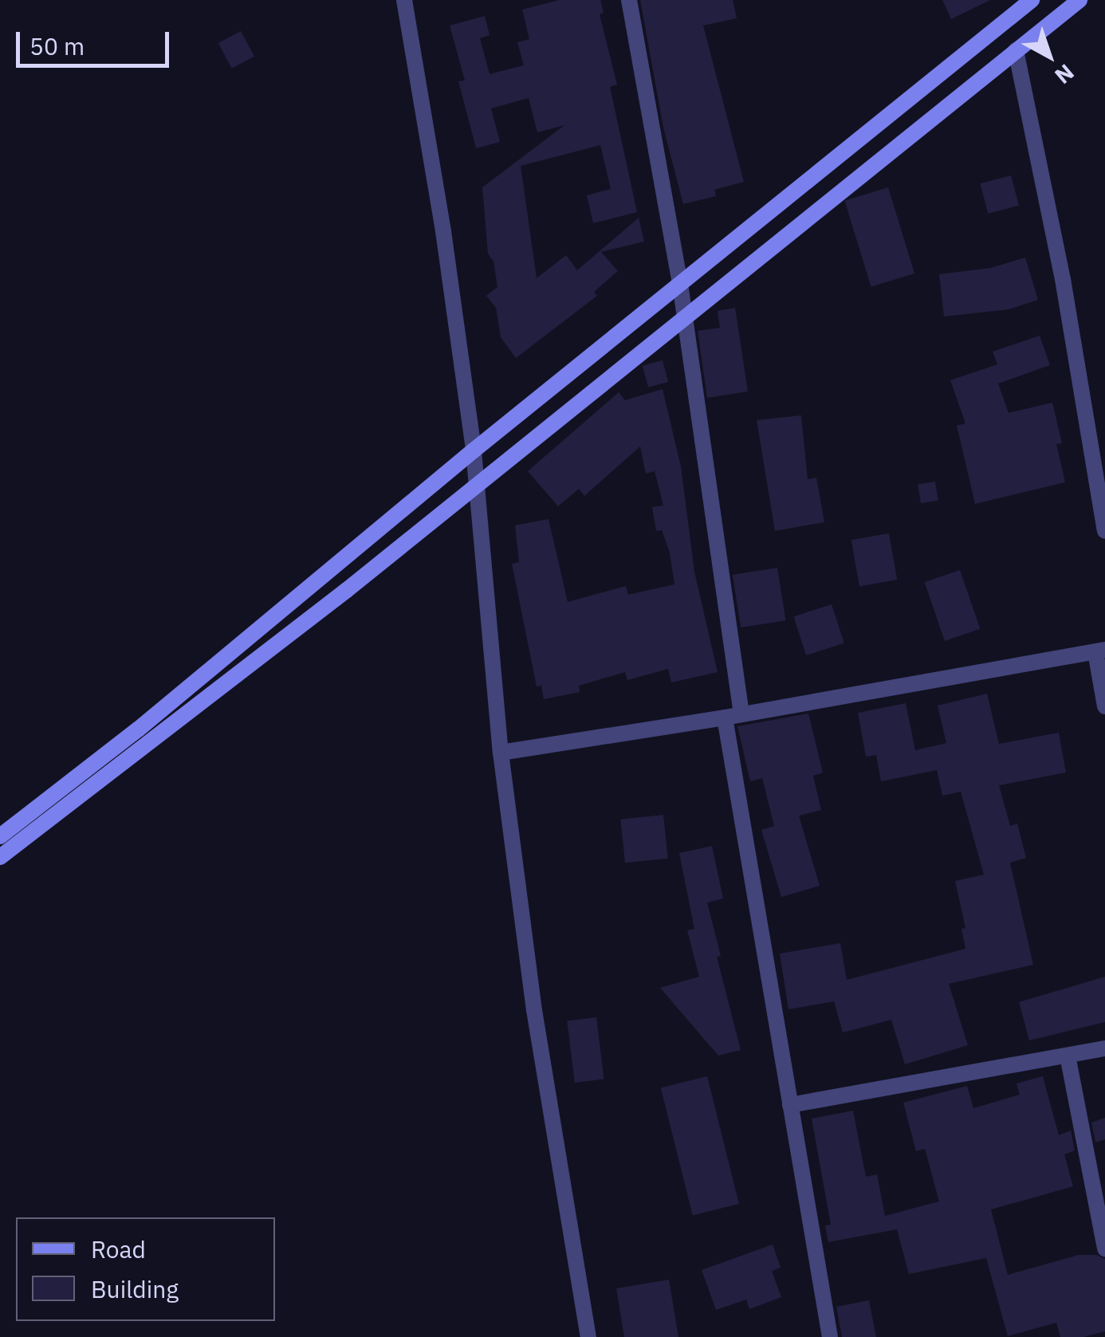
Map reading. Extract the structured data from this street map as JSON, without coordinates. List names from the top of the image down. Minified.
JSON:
{"legend":["Road","Building"],"scale_bar":"50 m","north":"bottom right"}
